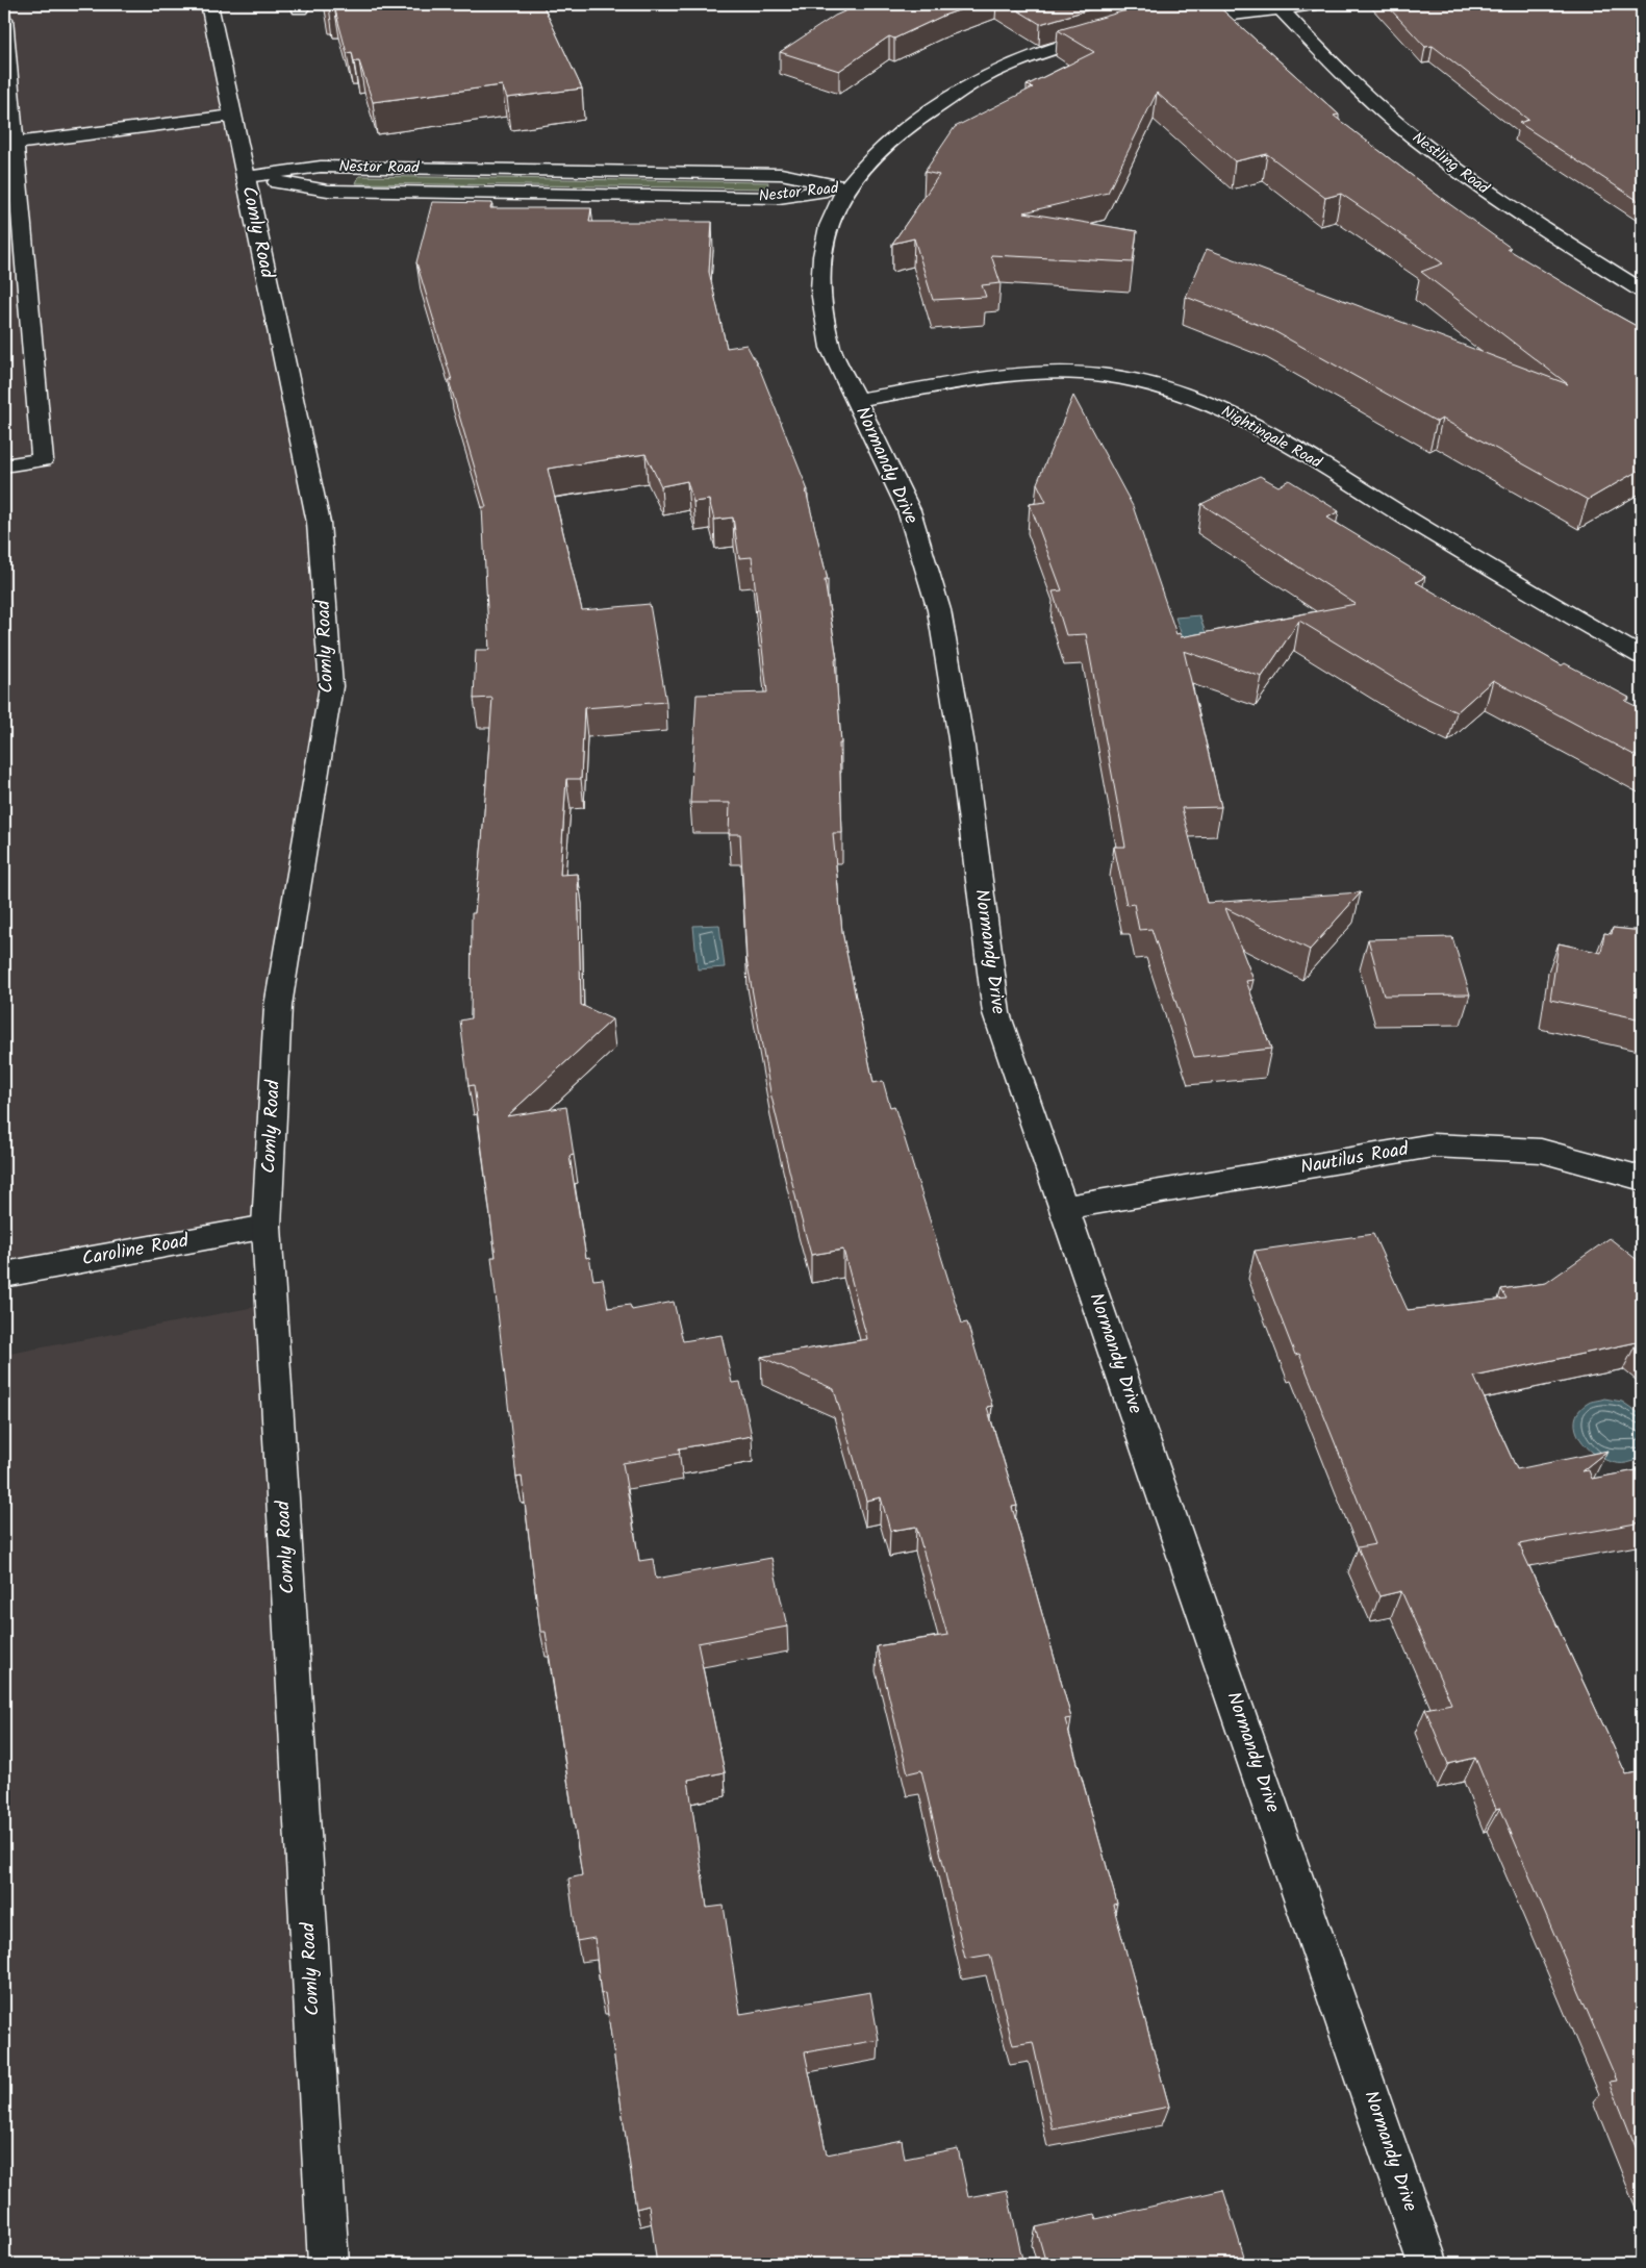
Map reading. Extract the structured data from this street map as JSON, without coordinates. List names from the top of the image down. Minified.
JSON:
{"streets":{"street":["Nestling Road","Nestor Road","Comly Road","Nightingale Road","Normandy Drive","Nautilus Road","Caroline Road"]},"crossings":[["Nestor Road","Comly Road"],["Nestor Road","Normandy Drive"],["Comly Road","Caroline Road"],["Nightingale Road","Normandy Drive"],["Normandy Drive","Nautilus Road"]]}
